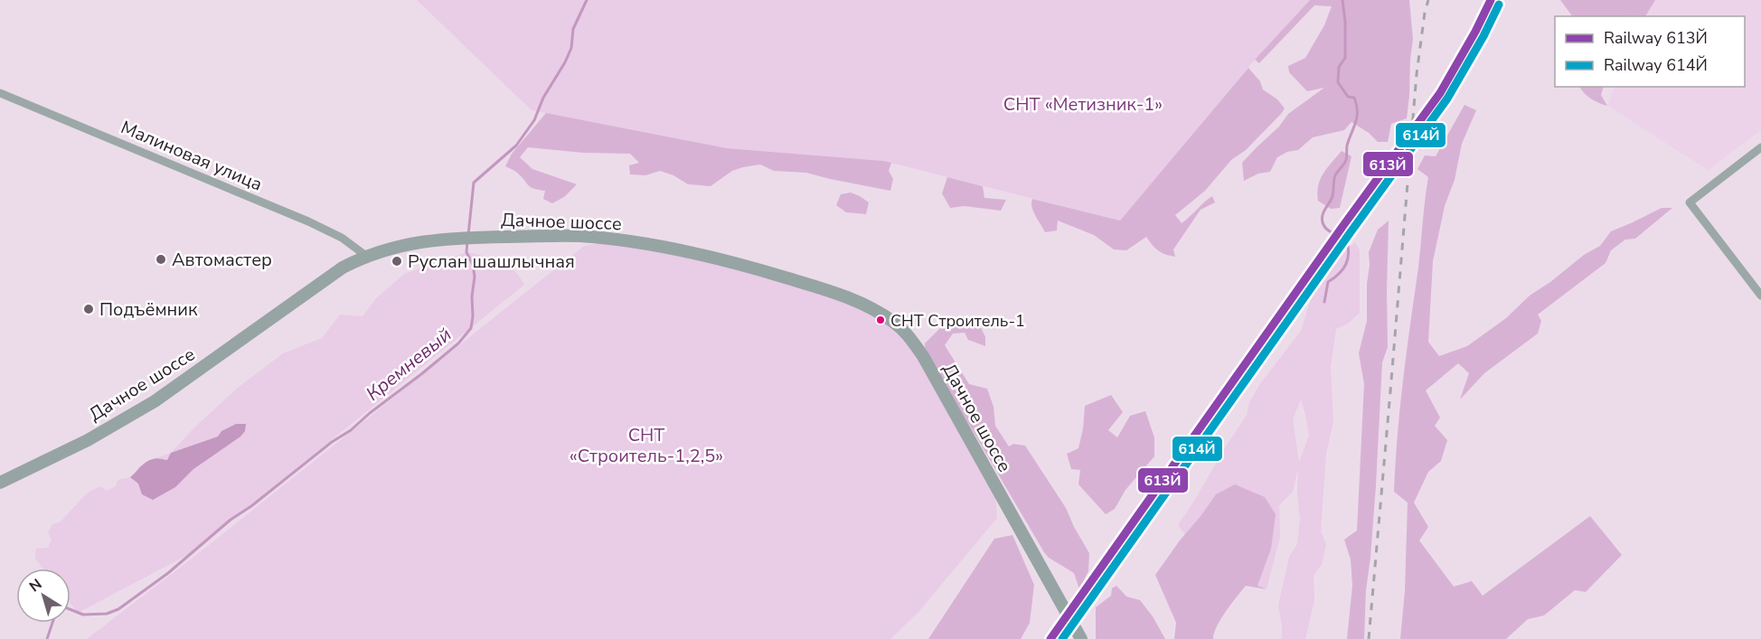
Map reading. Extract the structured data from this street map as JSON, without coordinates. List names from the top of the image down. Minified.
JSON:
{"streets":{"main road":["Дачное шоссе"],"street":["Малиновая улица"]},"crossings":[["Малиновая улица","Дачное шоссе"]],"water":["Кремневый"],"parks":["СНТ «Метизник-1»","СНТ «Строитель-1,2,5»"],"places":["Автомастер","Руслан шашлычная","Подъёмник","СНТ Строитель-1"],"lines":["rail line 613Й","rail line 614Й"],"legend":["Railway 613Й","Railway 614Й"],"north":"top left"}
